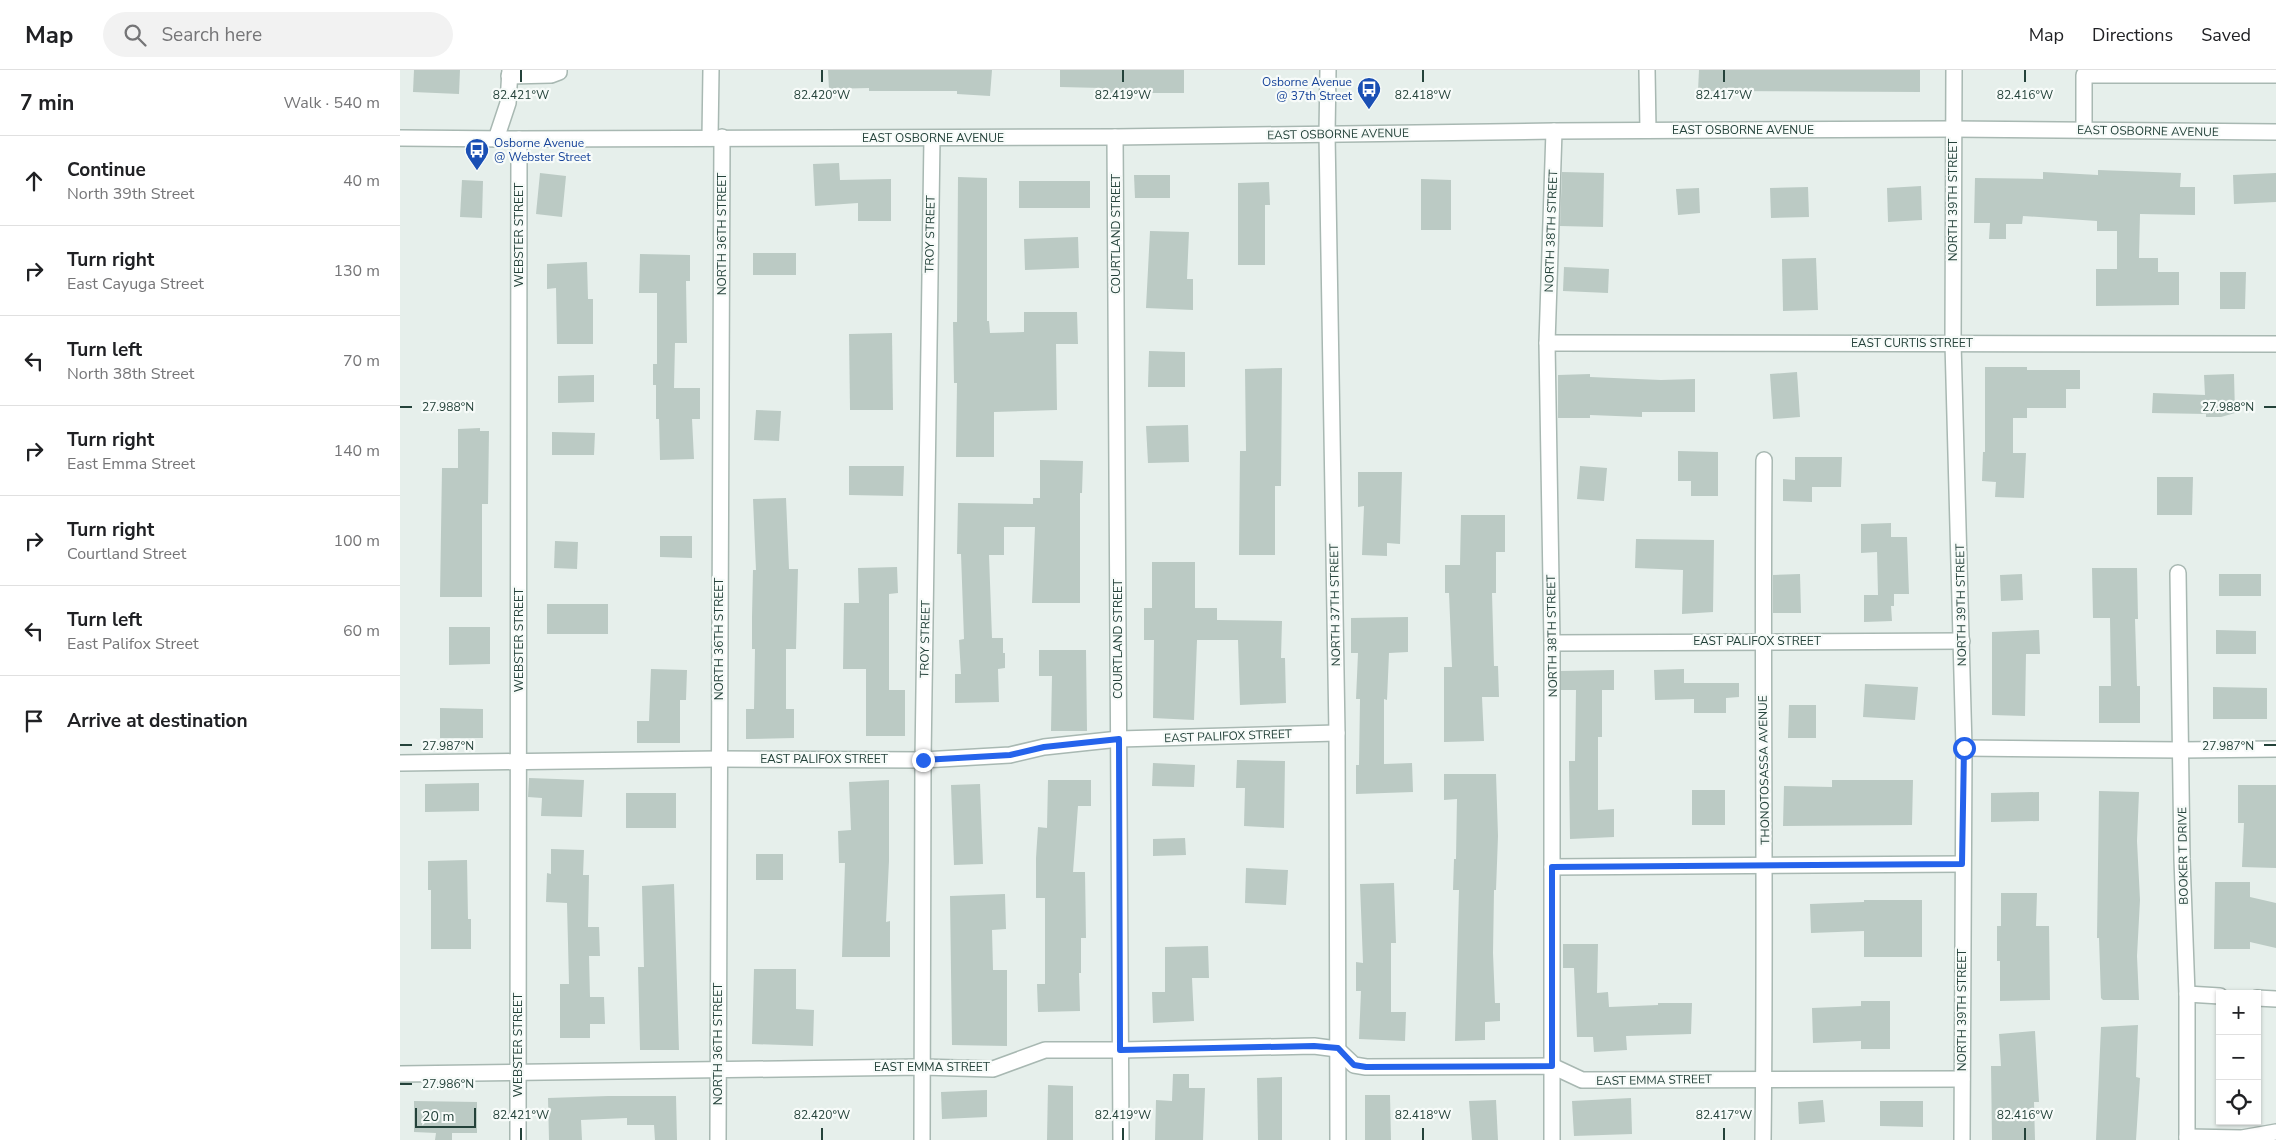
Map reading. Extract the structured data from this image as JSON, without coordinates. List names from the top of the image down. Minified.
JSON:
{"streets":{"street":["EAST OSBORNE AVENUE","NORTH 39TH STREET","NORTH 38TH STREET","NORTH 36TH STREET","TROY STREET","COURTLAND STREET","WEBSTER STREET","EAST CURTIS STREET","NORTH 37TH STREET","EAST PALIFOX STREET","THONOTOSASSA AVENUE","BOOKER T DRIVE","EAST EMMA STREET"]},"crossings":[["EAST OSBORNE AVENUE","NORTH 39TH STREET"],["EAST OSBORNE AVENUE","NORTH 38TH STREET"],["EAST OSBORNE AVENUE","NORTH 36TH STREET"],["EAST OSBORNE AVENUE","TROY STREET"],["EAST OSBORNE AVENUE","COURTLAND STREET"],["EAST OSBORNE AVENUE","WEBSTER STREET"],["EAST OSBORNE AVENUE","NORTH 37TH STREET"],["NORTH 39TH STREET","EAST CURTIS STREET"],["NORTH 39TH STREET","EAST PALIFOX STREET"],["NORTH 39TH STREET","EAST EMMA STREET"],["NORTH 38TH STREET","EAST CURTIS STREET"],["NORTH 38TH STREET","EAST PALIFOX STREET"],["NORTH 38TH STREET","EAST EMMA STREET"],["NORTH 36TH STREET","EAST PALIFOX STREET"],["NORTH 36TH STREET","EAST EMMA STREET"],["TROY STREET","EAST PALIFOX STREET"],["TROY STREET","EAST EMMA STREET"],["COURTLAND STREET","EAST PALIFOX STREET"],["COURTLAND STREET","EAST EMMA STREET"],["WEBSTER STREET","EAST PALIFOX STREET"],["WEBSTER STREET","EAST EMMA STREET"],["NORTH 37TH STREET","EAST PALIFOX STREET"],["NORTH 37TH STREET","EAST EMMA STREET"],["EAST PALIFOX STREET","THONOTOSASSA AVENUE"],["THONOTOSASSA AVENUE","EAST EMMA STREET"]],"places":{"bus stop":["Osborne Avenue @ 37th Street","Osborne Avenue @ Webster Street"]},"scale_bar":"20 m","page":{"header":"Map","search":"Search here","nav":["Map","Directions","Saved"],"heading":["7 min","Walk · 540 m"],"list":[["Continue","North 39th Street","40 m"],["Turn right","East Cayuga Street","130 m"],["Turn left","North 38th Street","70 m"],["Turn right","East Emma Street","140 m"],["Turn right","Courtland Street","100 m"],["Turn left","East Palifox Street","60 m"],"Arrive at destination"],"map_buttons":["+","−"],"scale":"20 m"},"coordinates":["82.421°W","82.420°W","82.419°W","82.418°W","82.417°W","82.416°W","27.988°N","27.987°N","27.986°N"]}
